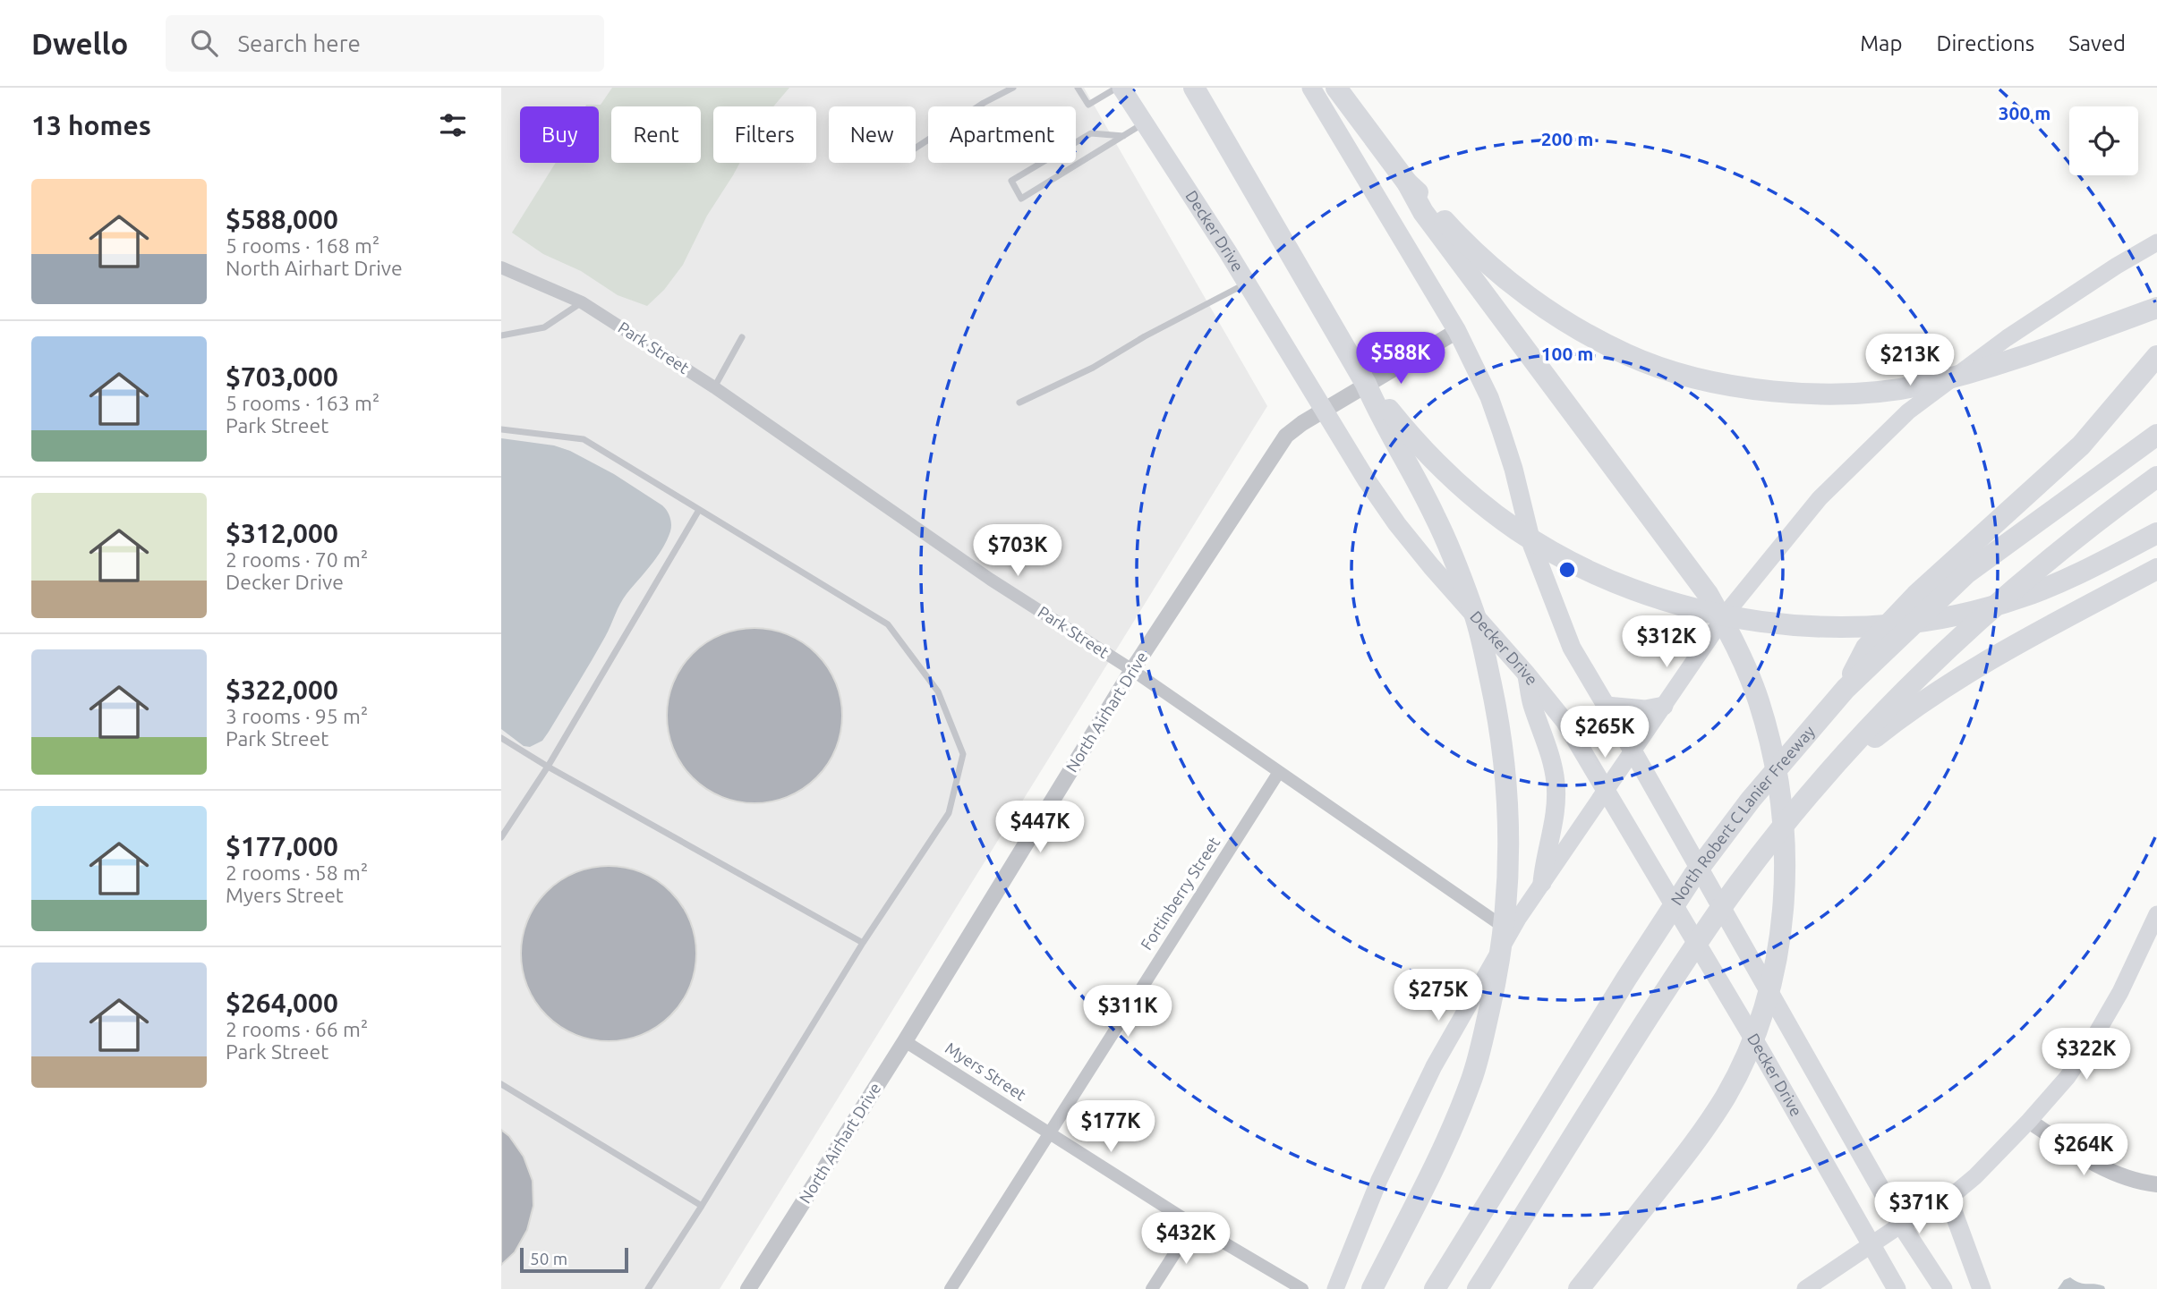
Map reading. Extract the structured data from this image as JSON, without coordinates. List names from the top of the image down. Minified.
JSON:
{"streets":{"highway":["North Robert C Lanier Freeway"],"main road":["Decker Drive"],"street":["Park Street","North Airhart Drive","Fortinberry Street","Myers Street"]},"crossings":[["Decker Drive","North Airhart Drive"],["Park Street","North Airhart Drive"],["Park Street","Fortinberry Street"],["North Airhart Drive","Myers Street"],["Fortinberry Street","Myers Street"]],"scale_bar":"50 m","page":{"header":"Dwello","search":"Search here","nav":["Map","Directions","Saved"],"heading":"13 homes","chip":["Buy","Rent","Filters","New","Apartment"],"list":[{"name":"$588,000","note":"5 rooms · 168 m² · North Airhart Drive"},{"name":"$703,000","note":"5 rooms · 163 m² · Park Street"},{"name":"$312,000","note":"2 rooms · 70 m² · Decker Drive"},{"name":"$322,000","note":"3 rooms · 95 m² · Park Street"},{"name":"$177,000","note":"2 rooms · 58 m² · Myers Street"},{"name":"$264,000","note":"2 rooms · 66 m² · Park Street"}],"price":["$588K","$213K","$703K","$312K","$265K","$447K","$275K","$311K","$322K","$177K","$264K","$371K","$432K"],"scale":"50 m"},"rings":["300 m","200 m","100 m"]}
